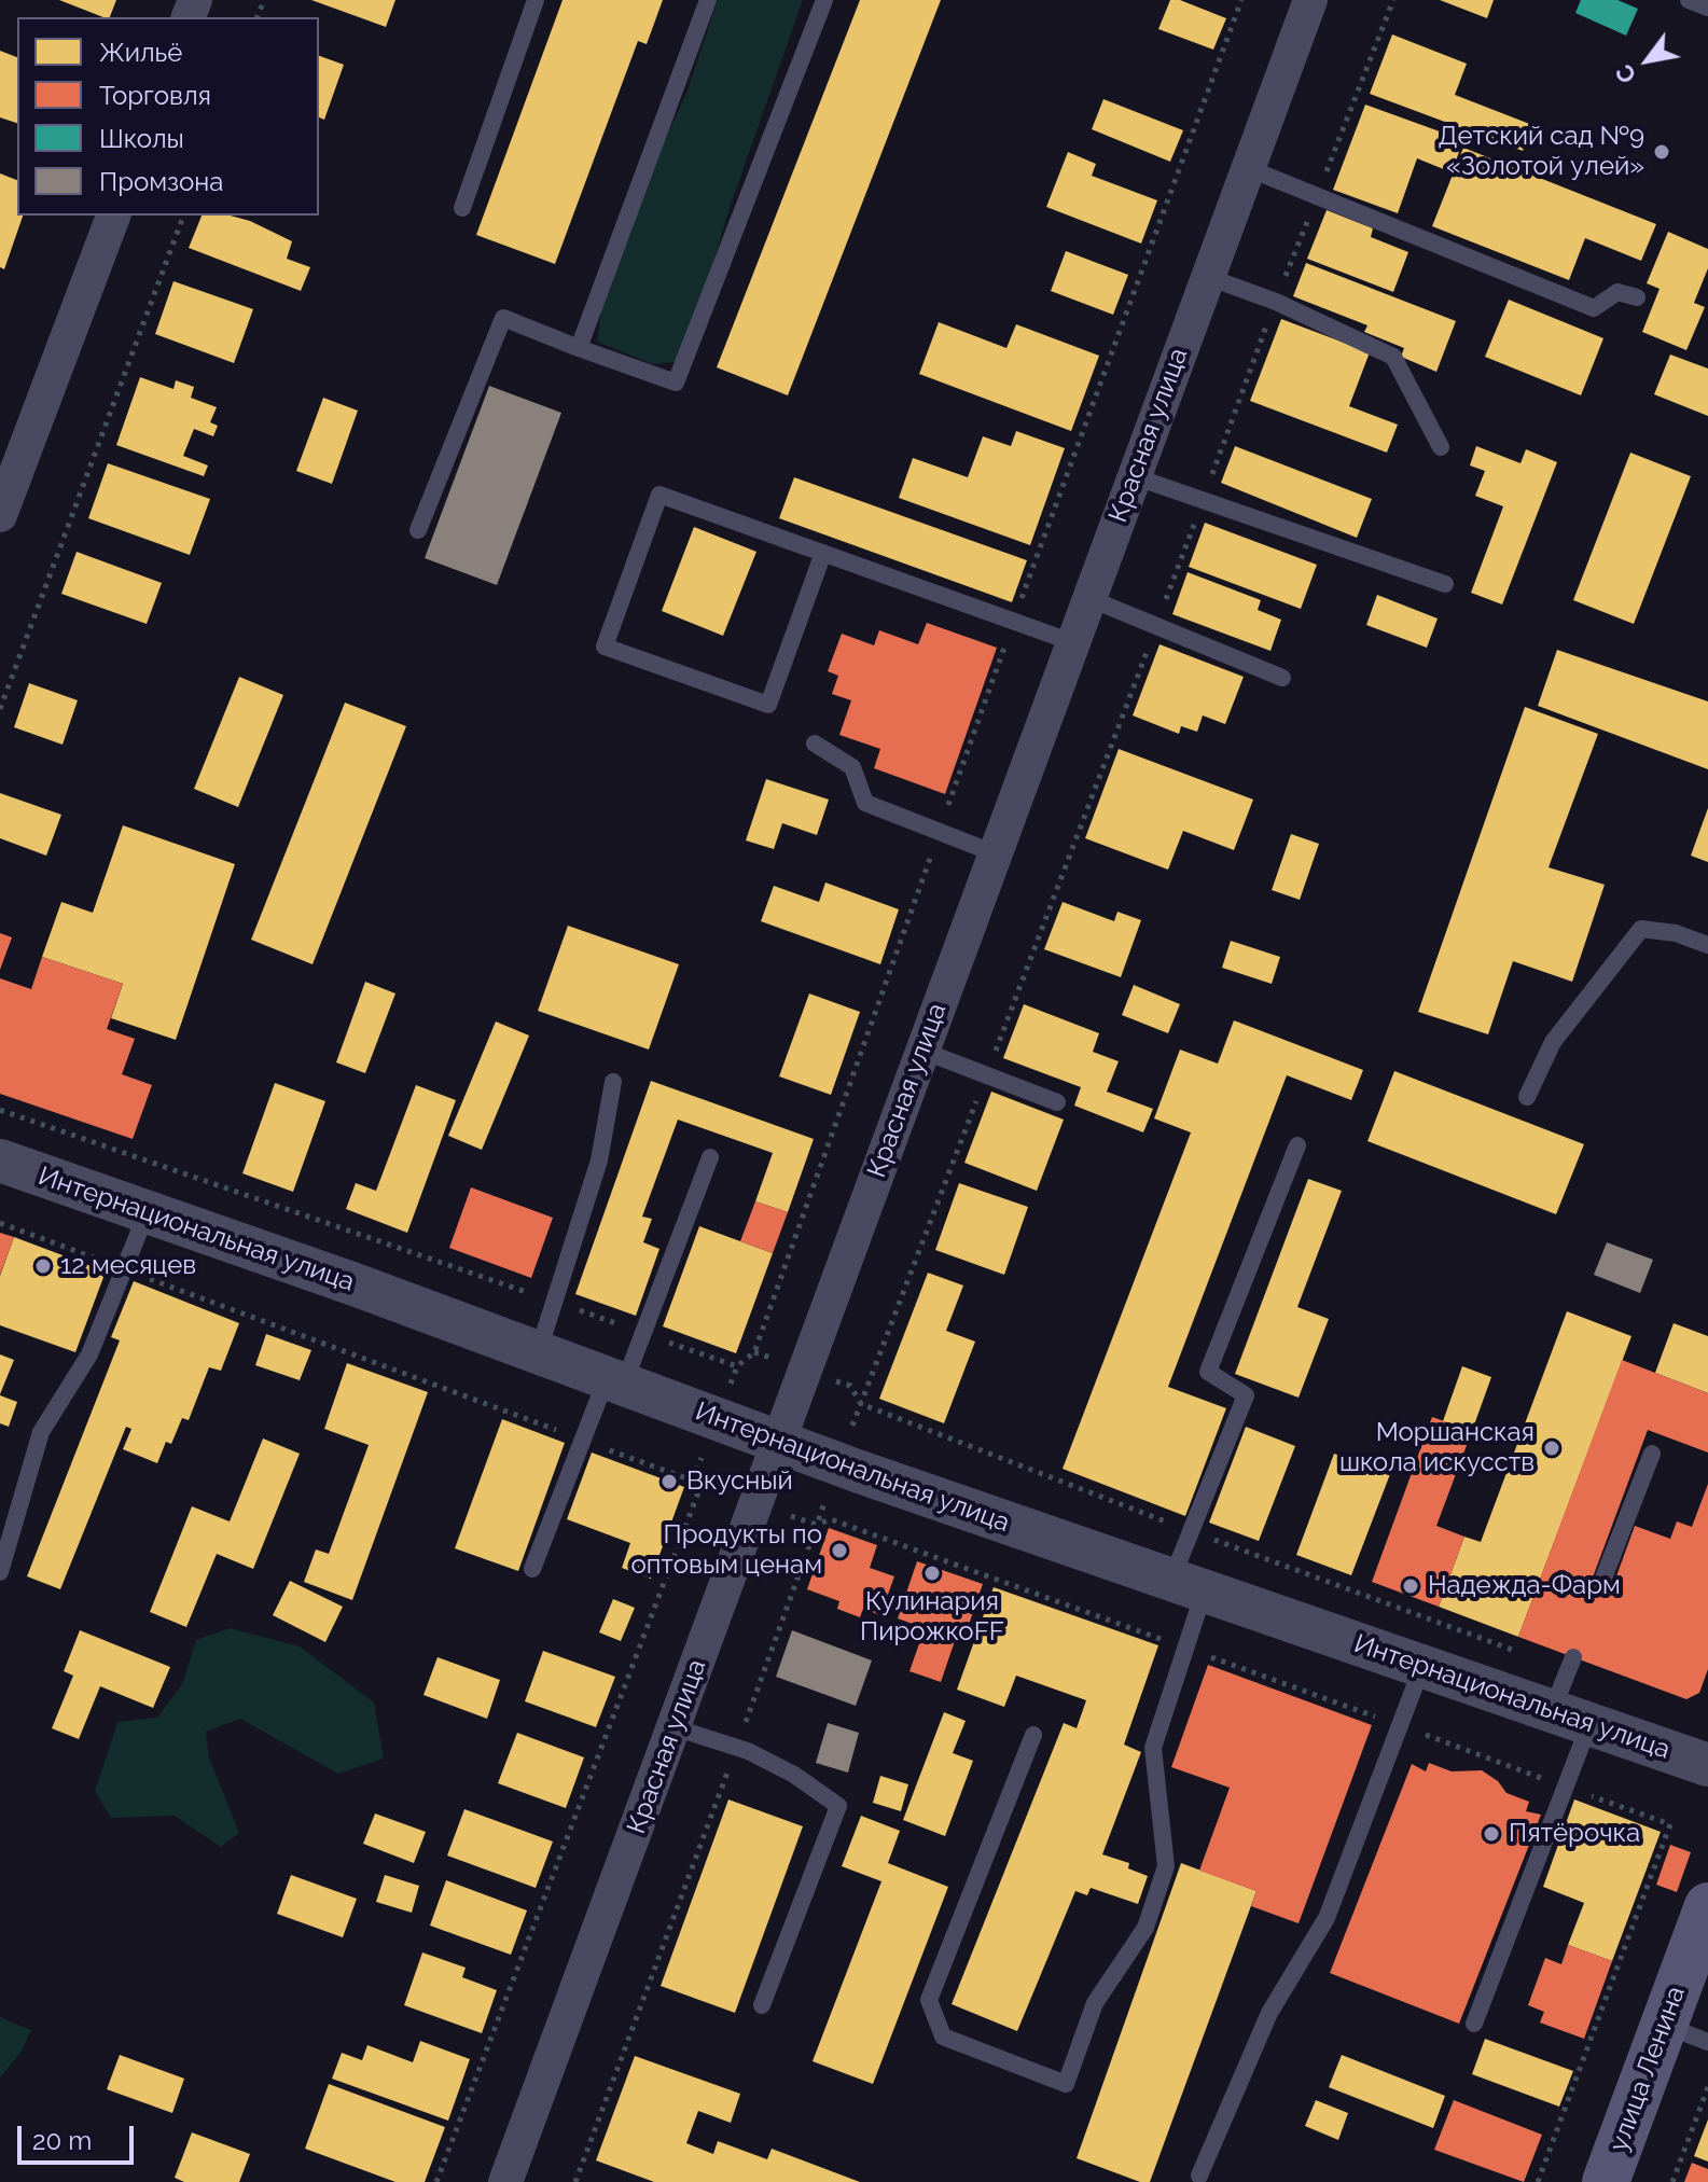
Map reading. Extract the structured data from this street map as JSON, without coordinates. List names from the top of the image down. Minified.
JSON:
{"streets":{"main road":["улица Ленина"],"street":["Красная улица","Интернациональная улица"]},"crossings":[["Красная улица","Интернациональная улица"]],"places":["Детский сад №9 «Золотой улей»","12 месяцев","Моршанская школа искусств","Вкусный","Продукты по оптовым ценам","Кулинария ПирожкоFF","Надежда-Фарм","Пятёрочка"],"legend":["Жильё","Торговля","Школы","Промзона"],"scale_bar":"20 m","north":"bottom left"}
